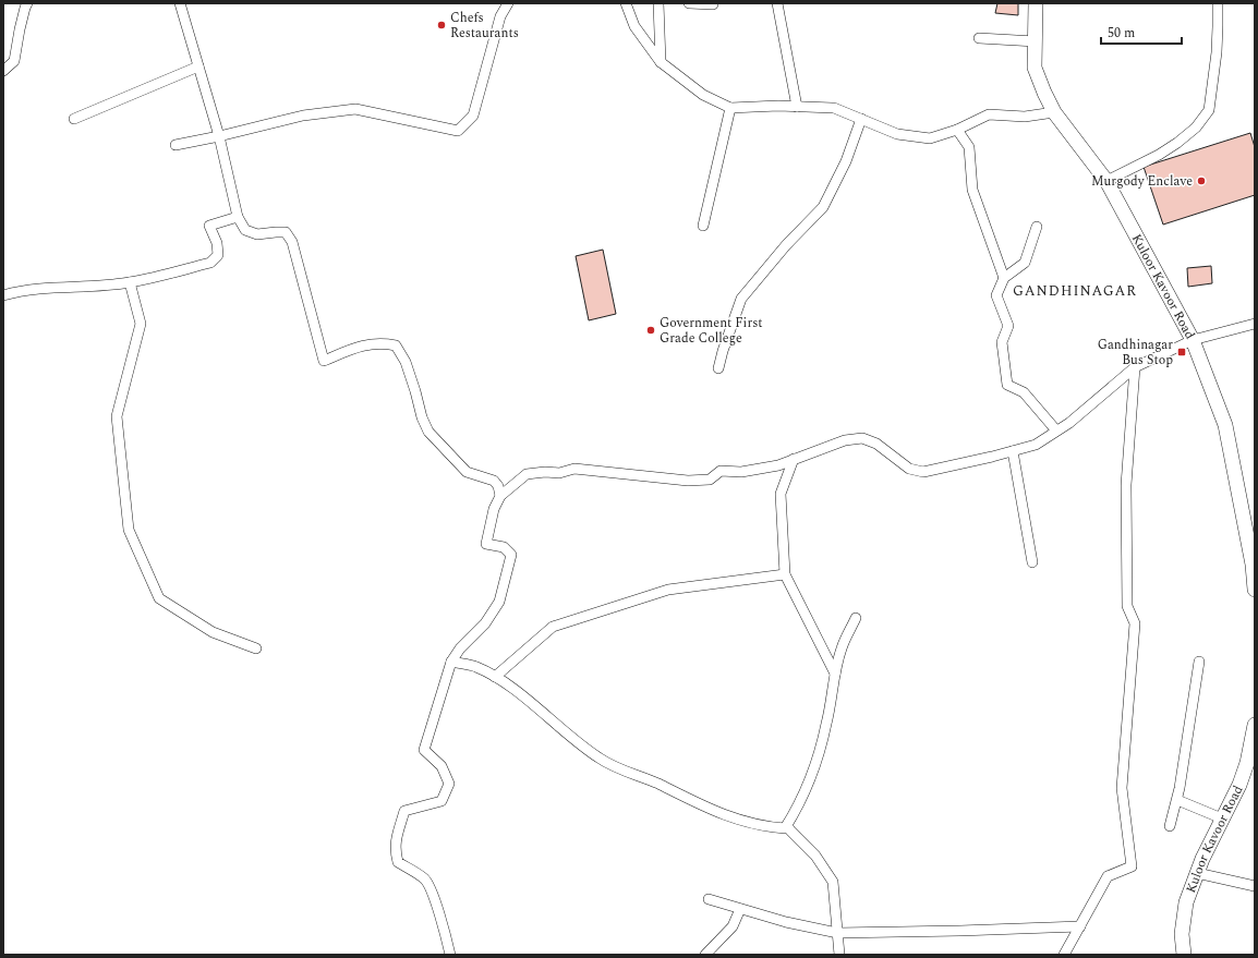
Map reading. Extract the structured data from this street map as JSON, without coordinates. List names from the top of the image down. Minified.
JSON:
{"streets":{"main road":["Kuloor Kavoor Road"]},"districts":["GANDHINAGAR"],"places":{"other":["Chefs Restaurants","Murgody Enclave","Government First Grade College"],"transit":["Gandhinagar Bus Stop"]},"scale_bar":"50 m"}
